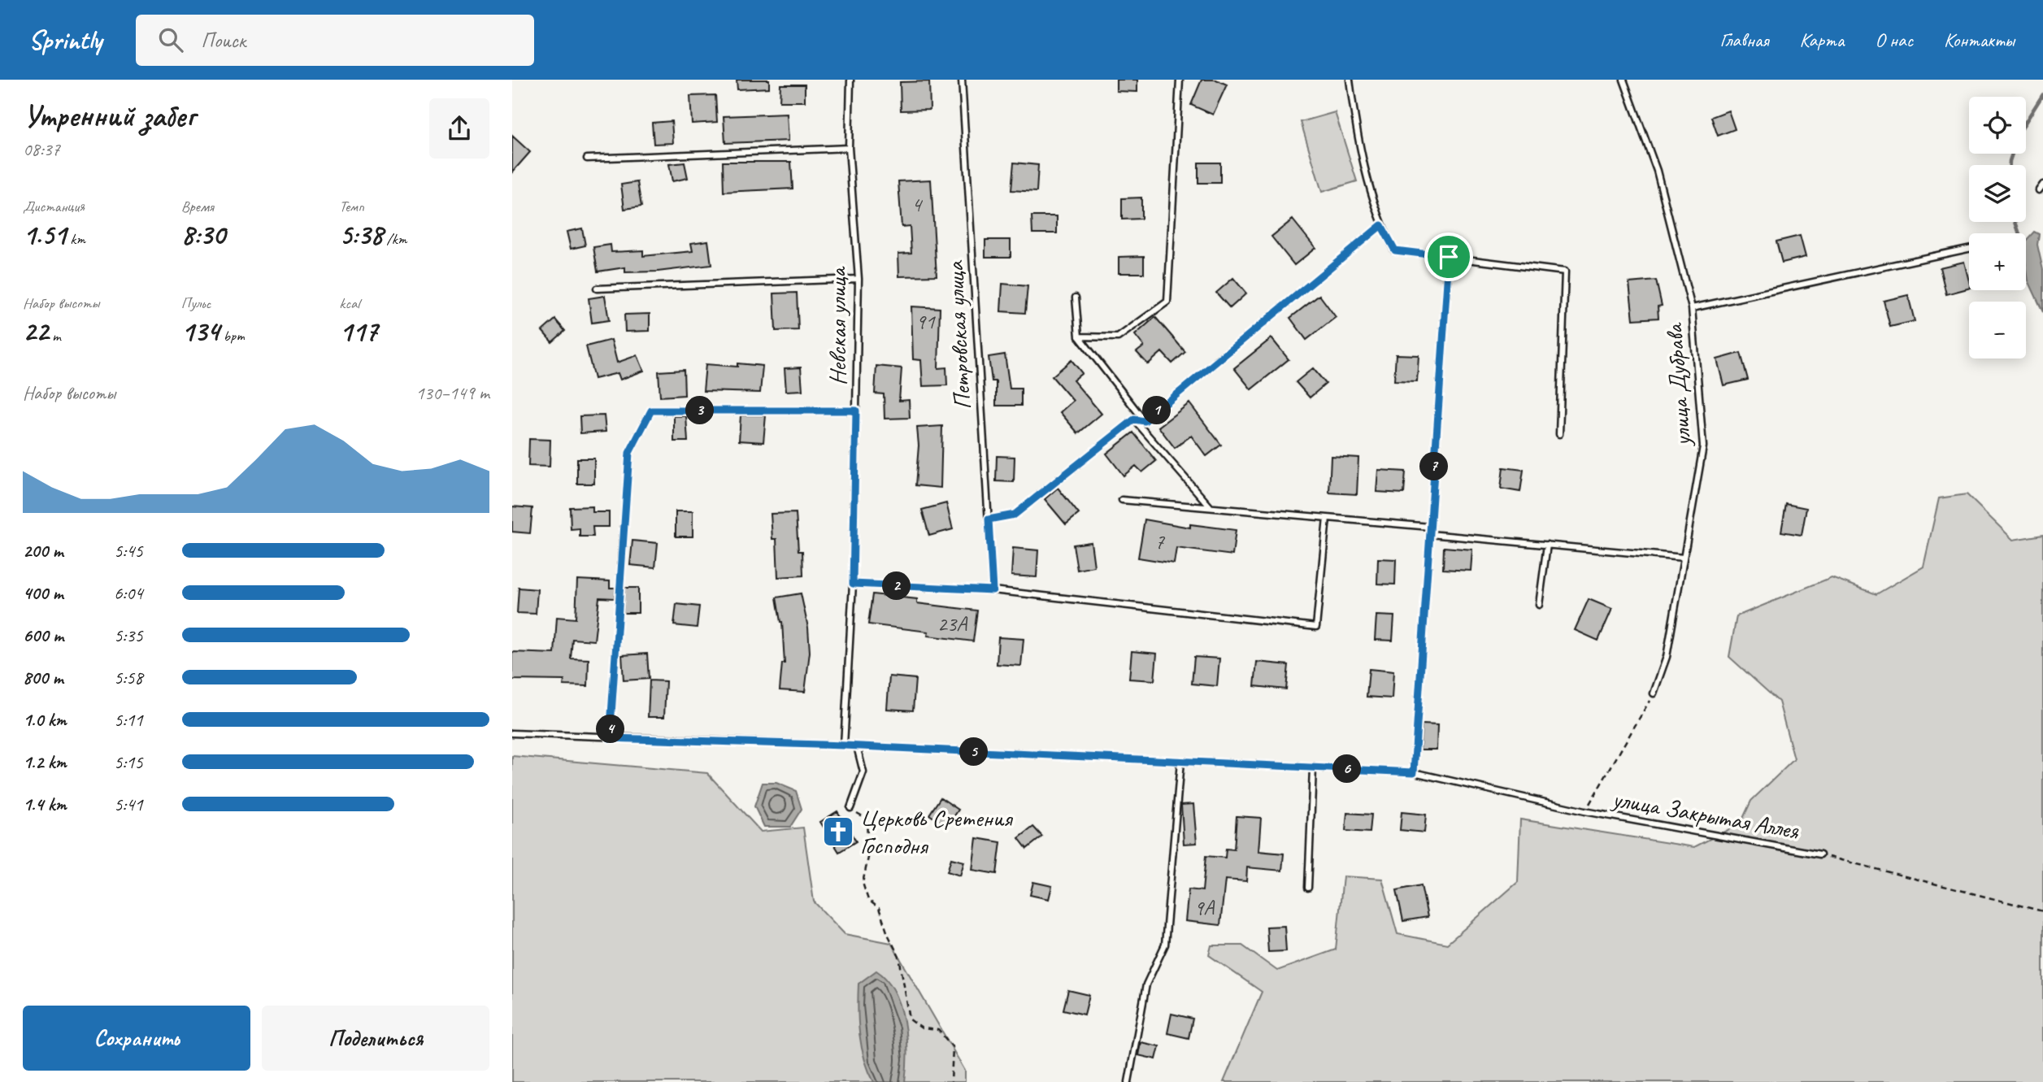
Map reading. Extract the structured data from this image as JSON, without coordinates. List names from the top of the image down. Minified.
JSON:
{"streets":{"lane":["Невская улица","Петровская улица","улица Дубрава","улица Закрытая Аллея"]},"crossings":[["Невская улица","улица Закрытая Аллея"]],"places":{"church":["Церковь Сретения Господня"]},"house_numbers":["4","91","7","23А","9А"],"page":{"header":"Sprintly","search":"Поиск","nav":["Главная","Карта","О нас","Контакты"],"heading":["Утренний забег","08:37"],"map_buttons":["+","−"],"stats":[["Дистанция","1.51 km"],["Время","8:30"],["Темп","5:38 /km"],["Набор высоты","22 m"],["Пульс","134 bpm"],["kcal","117"]],"chart":["Набор высоты","130–149 m"],"pins":["1","3","7","2","4","5","6"],"list":[{"name":"200 m","note":"5:45"},{"name":"400 m","note":"6:04"},{"name":"600 m","note":"5:35"},{"name":"800 m","note":"5:58"},{"name":"1.0 km","note":"5:11"},{"name":"1.2 km","note":"5:15"},{"name":"1.4 km","note":"5:41"}],"buttons":["Сохранить","Поделиться"]}}
